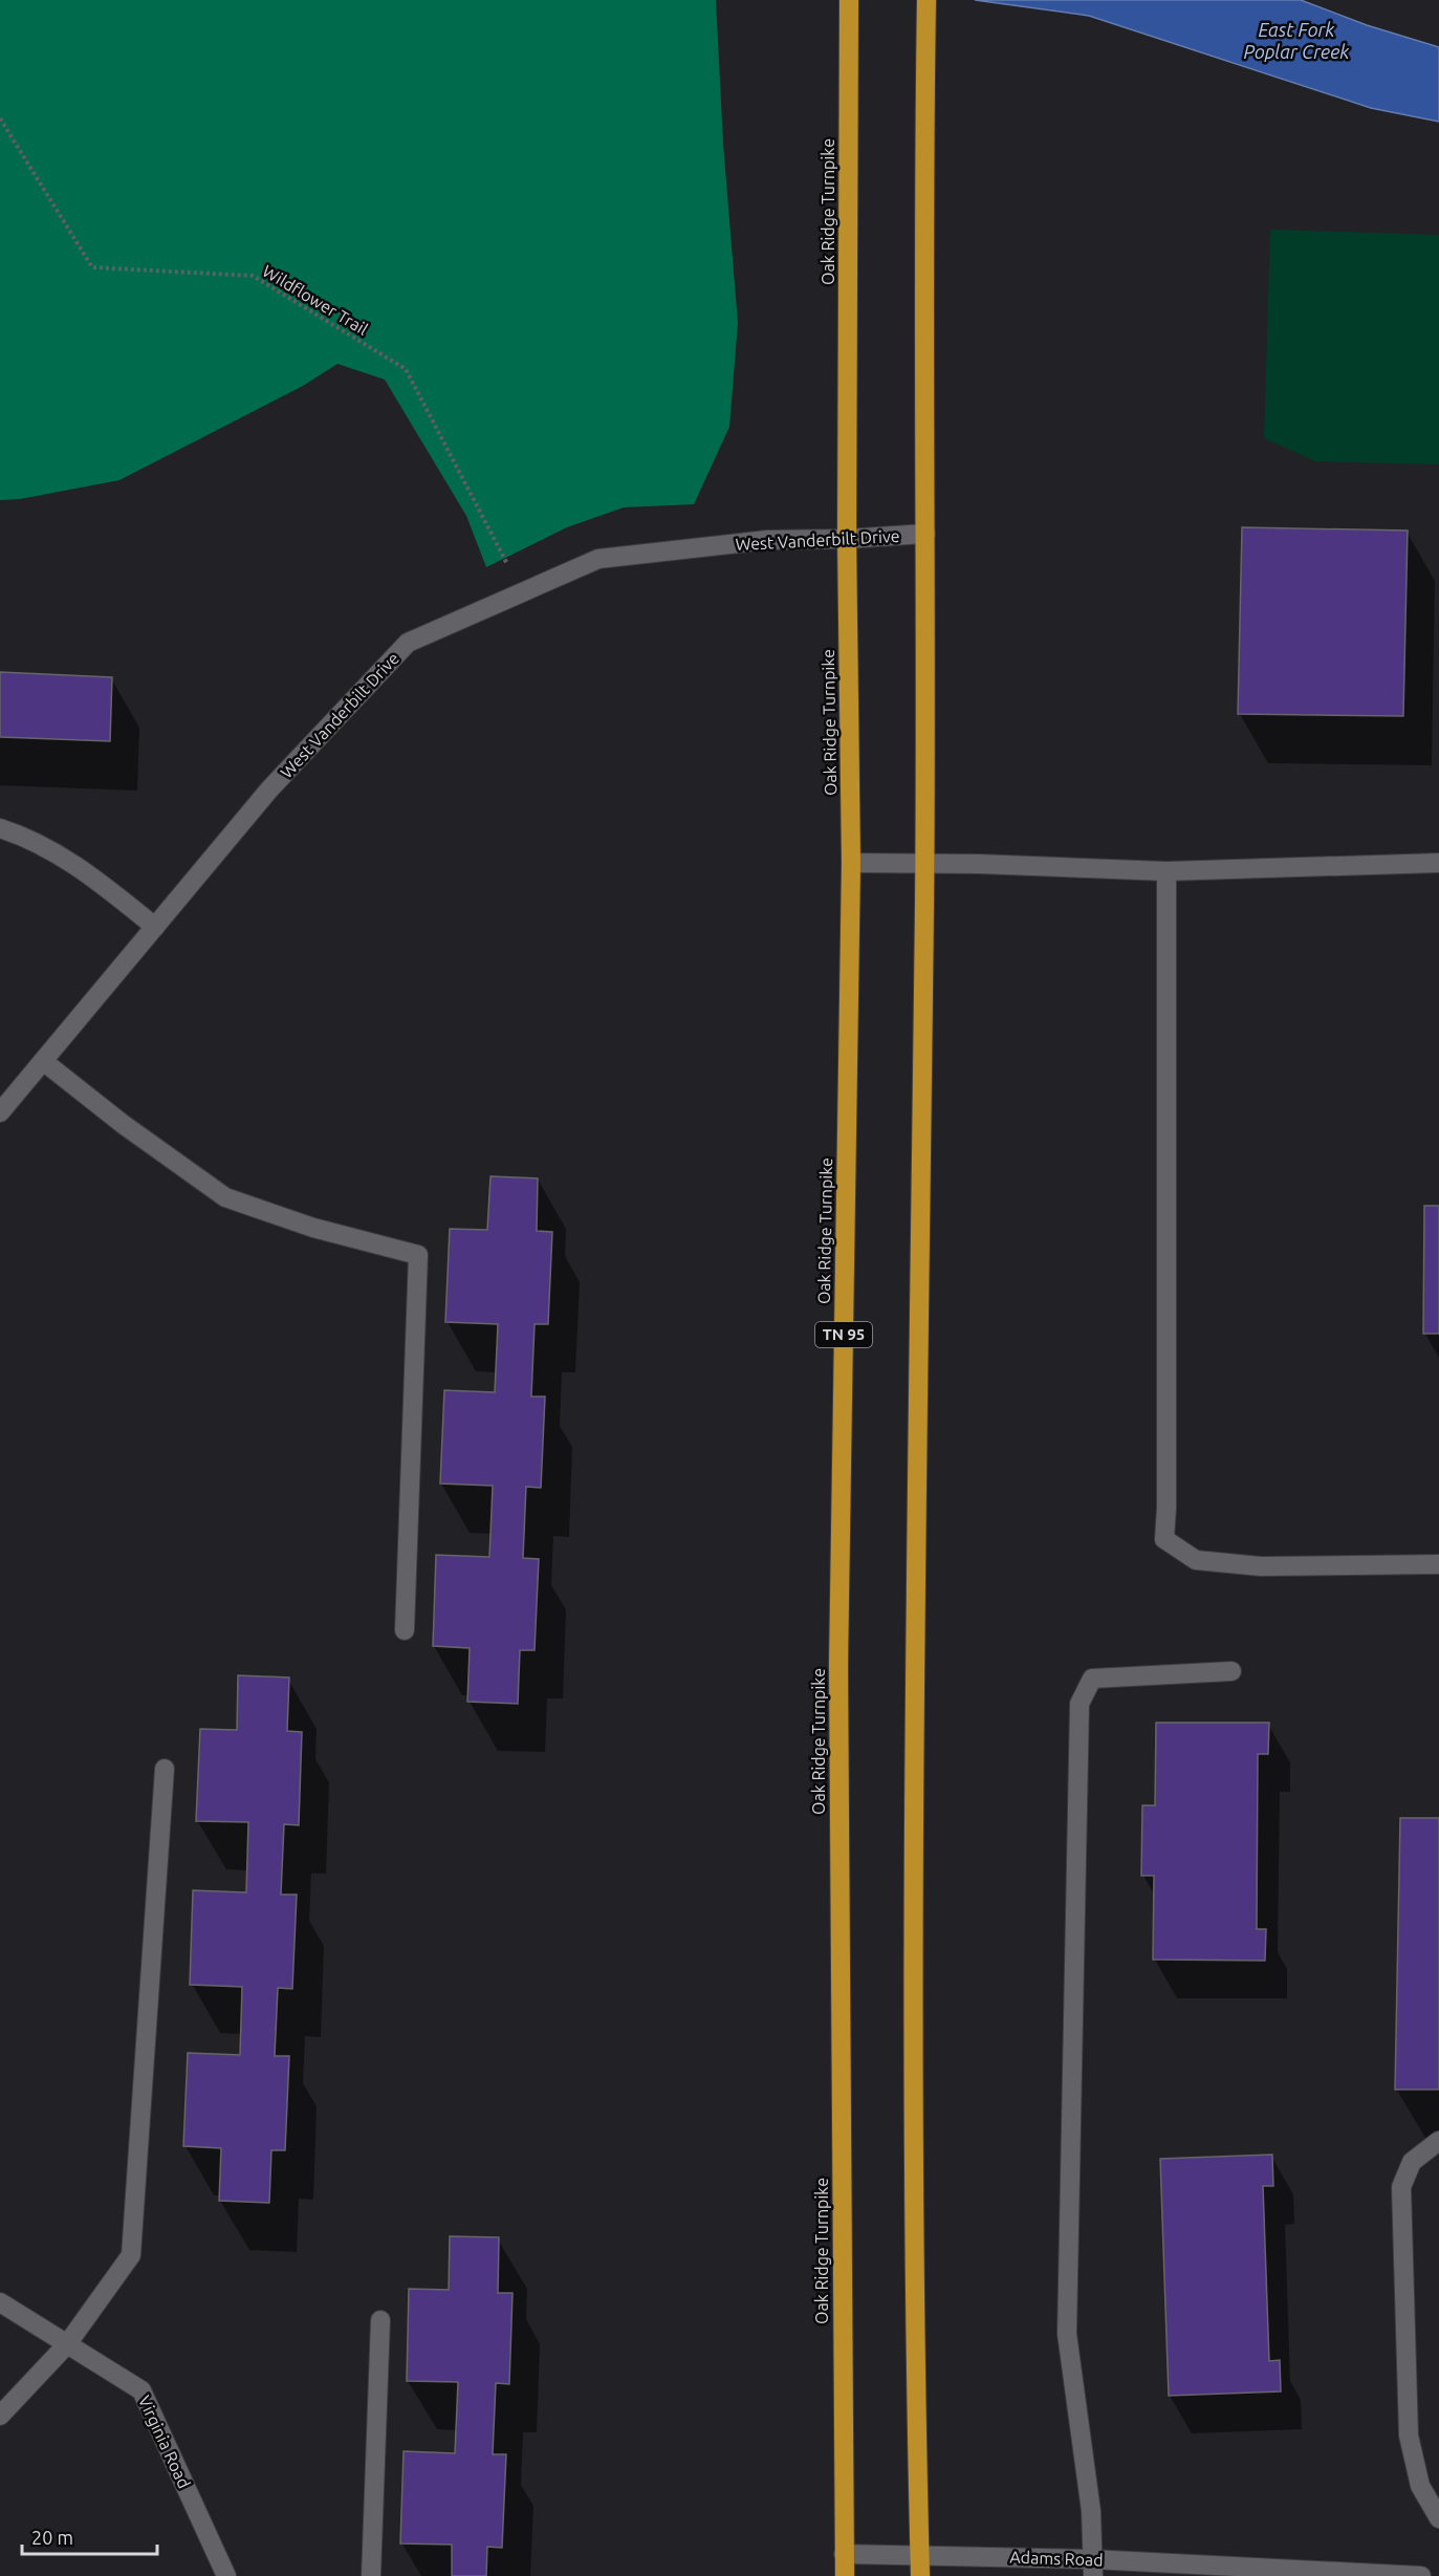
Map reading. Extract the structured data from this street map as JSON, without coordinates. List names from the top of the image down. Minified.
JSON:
{"streets":{"highway":["Oak Ridge Turnpike","TN 95"],"street":["West Vanderbilt Drive","Virginia Road","Adams Road"],"path":["Wildflower Trail"]},"crossings":[["Oak Ridge Turnpike","West Vanderbilt Drive"],["Oak Ridge Turnpike","Adams Road"],["Wildflower Trail","West Vanderbilt Drive"]],"water":["East Fork Poplar Creek"],"scale_bar":"20 m"}
